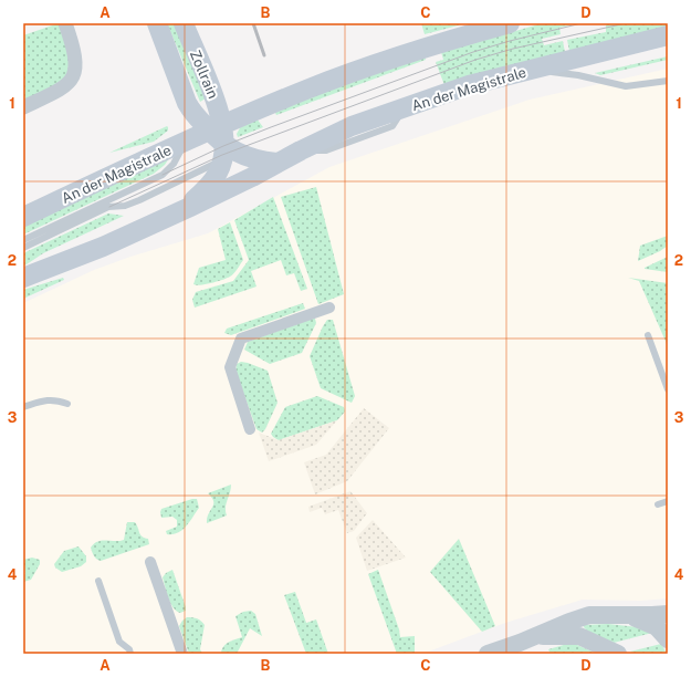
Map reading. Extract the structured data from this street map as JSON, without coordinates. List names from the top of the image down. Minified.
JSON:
{"streets":{"main road":["Zollrain","An der Magistrale"]},"crossings":[["Zollrain","An der Magistrale"]],"grid":{"columns":["A","B","C","D"],"rows":["1","2","3","4"]}}
